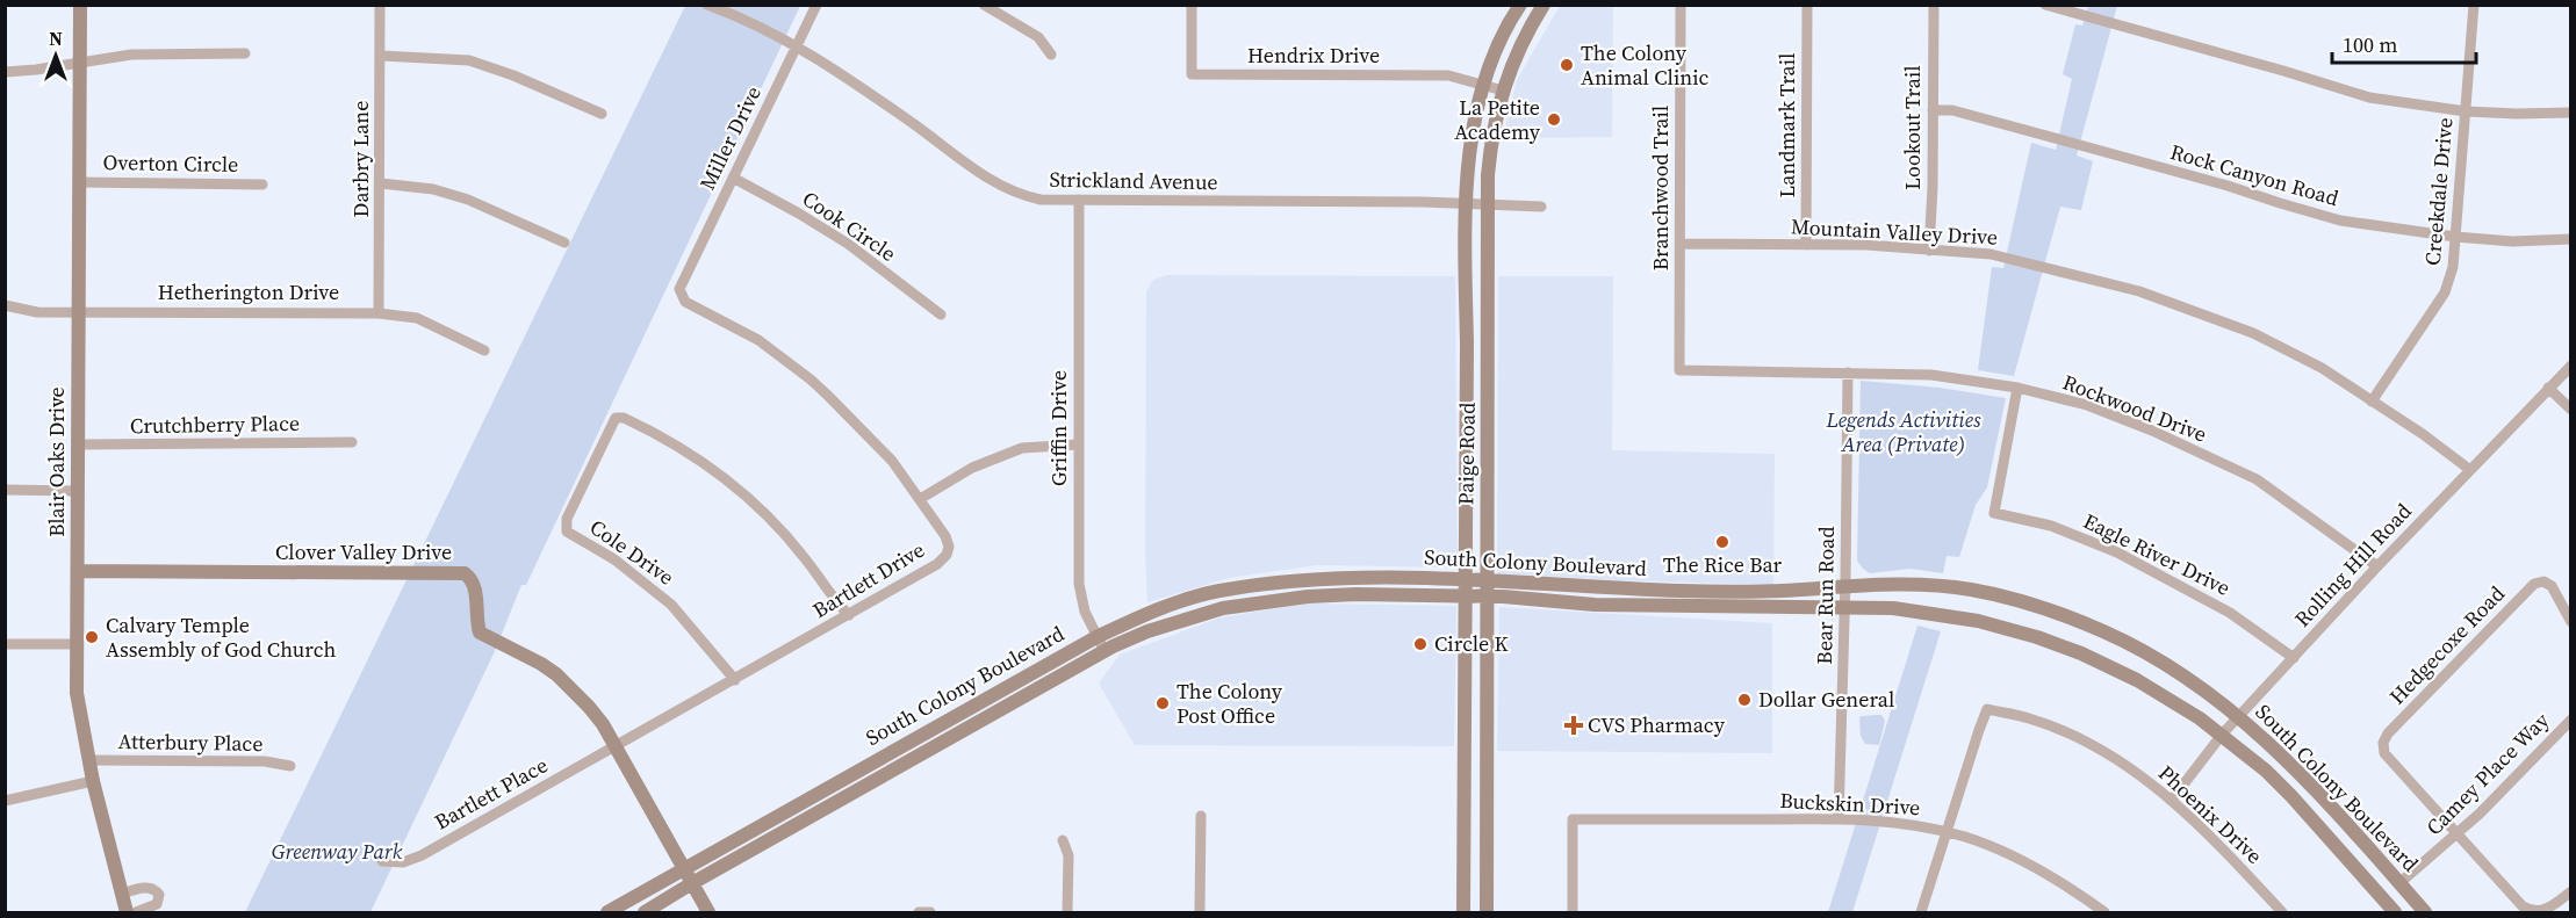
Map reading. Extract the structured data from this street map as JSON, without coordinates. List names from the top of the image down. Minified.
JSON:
{"streets":{"main road":["Paige Road","Blair Oaks Drive","Clover Valley Drive","South Colony Boulevard"],"street":["Hendrix Drive","Landmark Trail","Lookout Trail","Miller Drive","Darbry Lane","Overton Circle","Rock Canyon Road","Strickland Avenue","Branchwood Trail","Creekdale Drive","Cook Circle","Mountain Valley Drive","Hetherington Drive","Rockwood Drive","Crutchberry Place","Griffin Drive","Cole Drive","Eagle River Drive","Rolling Hill Road","Bartlett Drive","Bear Run Road","Hedgecoxe Road","Atterbury Place","Camey Place Way","Bartlett Place","Buckskin Drive","Phoenix Drive"]},"crossings":[["Hendrix Drive","Paige Road"],["Landmark Trail","Mountain Valley Drive"],["Lookout Trail","Rock Canyon Road"],["Lookout Trail","Mountain Valley Drive"],["Miller Drive","Strickland Avenue"],["Miller Drive","Cook Circle"],["Miller Drive","Bartlett Drive"],["Darbry Lane","Hetherington Drive"],["Overton Circle","Blair Oaks Drive"],["Rock Canyon Road","Creekdale Drive"],["Strickland Avenue","Griffin Drive"],["Strickland Avenue","Paige Road"],["Branchwood Trail","Mountain Valley Drive"],["Branchwood Trail","Rockwood Drive"],["Creekdale Drive","Mountain Valley Drive"],["Mountain Valley Drive","Rolling Hill Road"],["Hetherington Drive","Blair Oaks Drive"],["Rockwood Drive","Eagle River Drive"],["Rockwood Drive","Rolling Hill Road"],["Rockwood Drive","Bear Run Road"],["Crutchberry Place","Blair Oaks Drive"],["Griffin Drive","South Colony Boulevard"],["Paige Road","South Colony Boulevard"],["Blair Oaks Drive","Clover Valley Drive"],["Blair Oaks Drive","Atterbury Place"],["Clover Valley Drive","South Colony Boulevard"],["Clover Valley Drive","Bartlett Drive"],["Clover Valley Drive","Bartlett Place"],["Cole Drive","Bartlett Drive"],["Eagle River Drive","Rolling Hill Road"],["South Colony Boulevard","Rolling Hill Road"],["South Colony Boulevard","Bear Run Road"],["South Colony Boulevard","Camey Place Way"],["Rolling Hill Road","Phoenix Drive"],["Bartlett Drive","Bartlett Place"],["Bear Run Road","Buckskin Drive"],["Hedgecoxe Road","Camey Place Way"],["Buckskin Drive","Phoenix Drive"]],"parks":["Legends Activities Area (Private)","Greenway Park"],"places":{"other":["The Colony Animal Clinic","La Petite Academy","The Rice Bar","Calvary Temple Assembly of God Church","Circle K","Dollar General","The Colony Post Office"],"health":["CVS Pharmacy"]},"scale_bar":"100 m","north":"top"}
